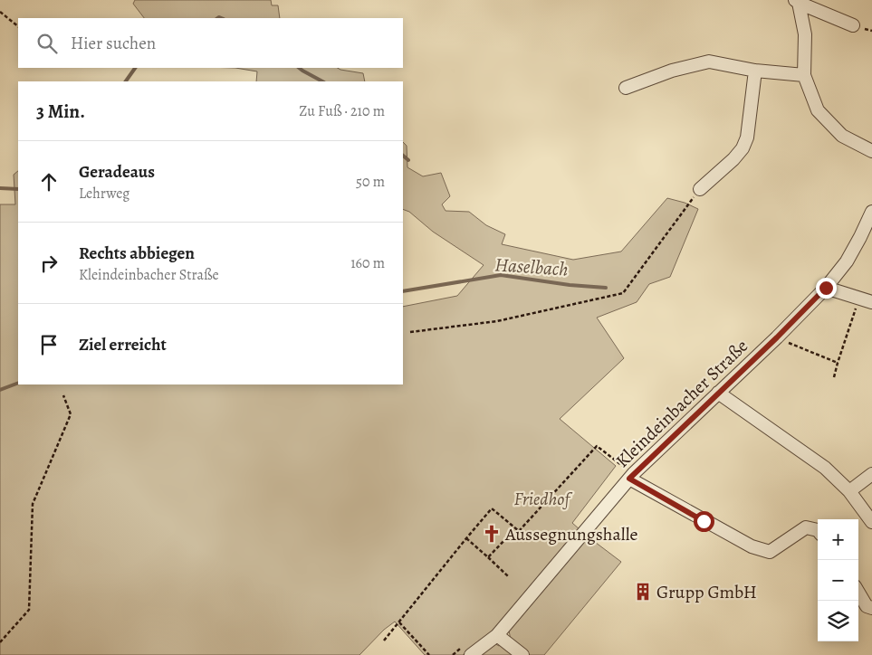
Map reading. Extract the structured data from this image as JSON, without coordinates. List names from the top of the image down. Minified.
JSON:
{"streets":{"street":["Kleindeinbacher Straße"]},"water":["Haselbach"],"parks":["Friedhof"],"places":{"church":["Aussegnungshalle"],"building":["Grupp GmbH"]},"page":{"search":"Hier suchen","heading":["3 Min.","Zu Fuß · 210 m"],"list":[["Geradeaus","Lehrweg","50 m"],["Rechts abbiegen","Kleindeinbacher Straße","160 m"],"Ziel erreicht"],"map_buttons":["+","−"]}}
